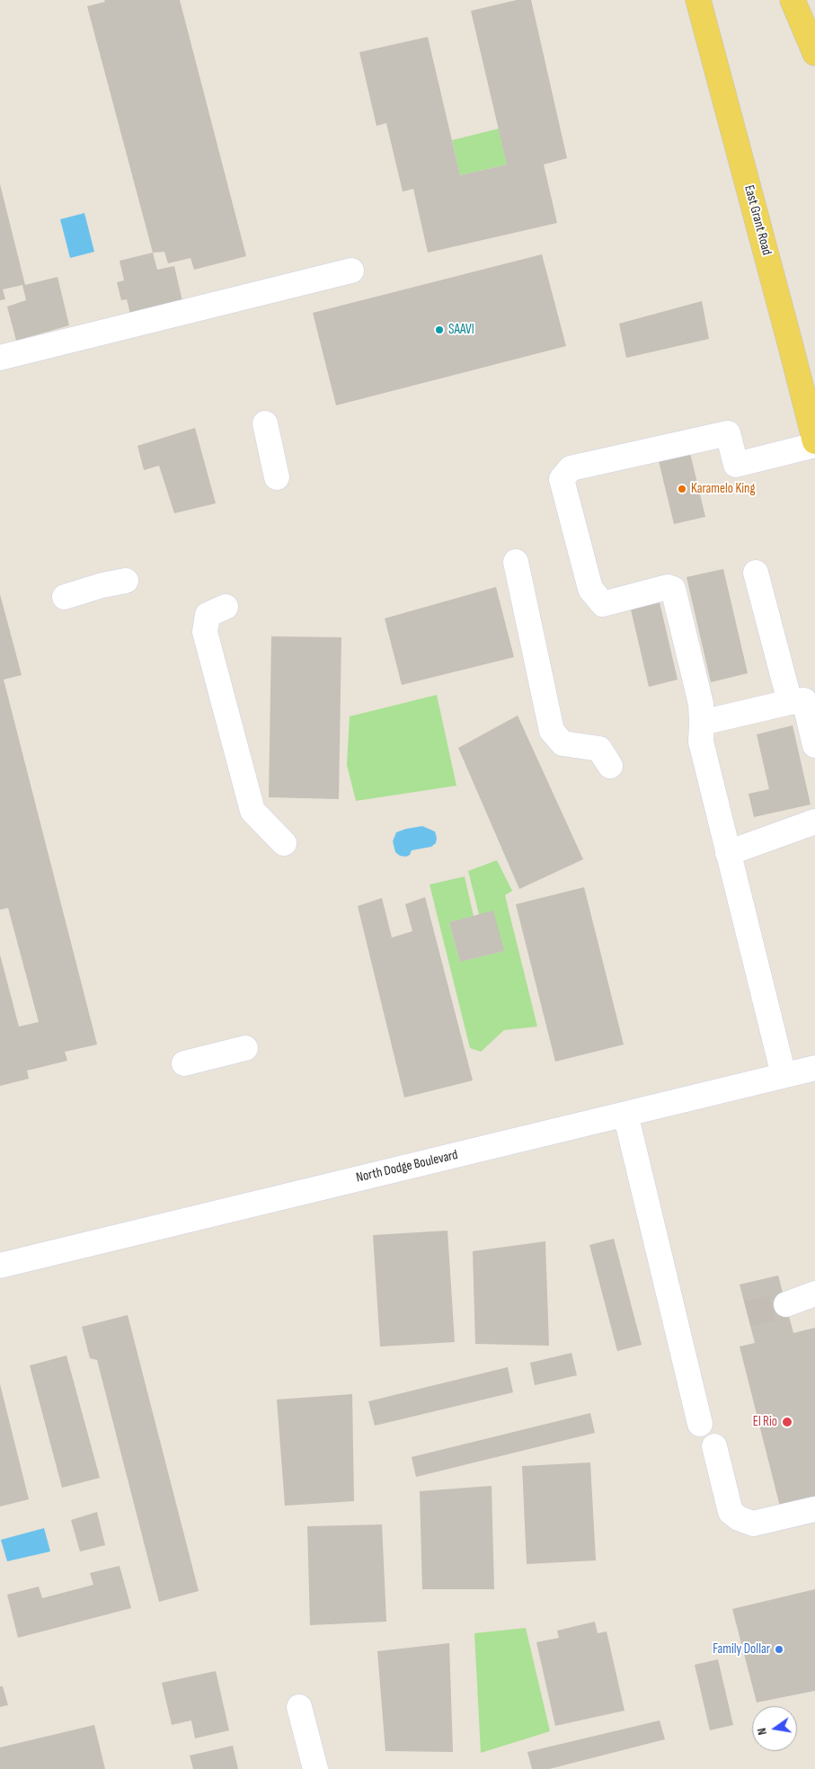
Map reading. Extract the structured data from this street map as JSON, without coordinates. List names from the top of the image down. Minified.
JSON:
{"streets":{"main road":["East Grant Road"],"street":["North Dodge Boulevard"]},"places":["SAAVI","Karamelo King","El Rio","Family Dollar"],"north":"left"}
